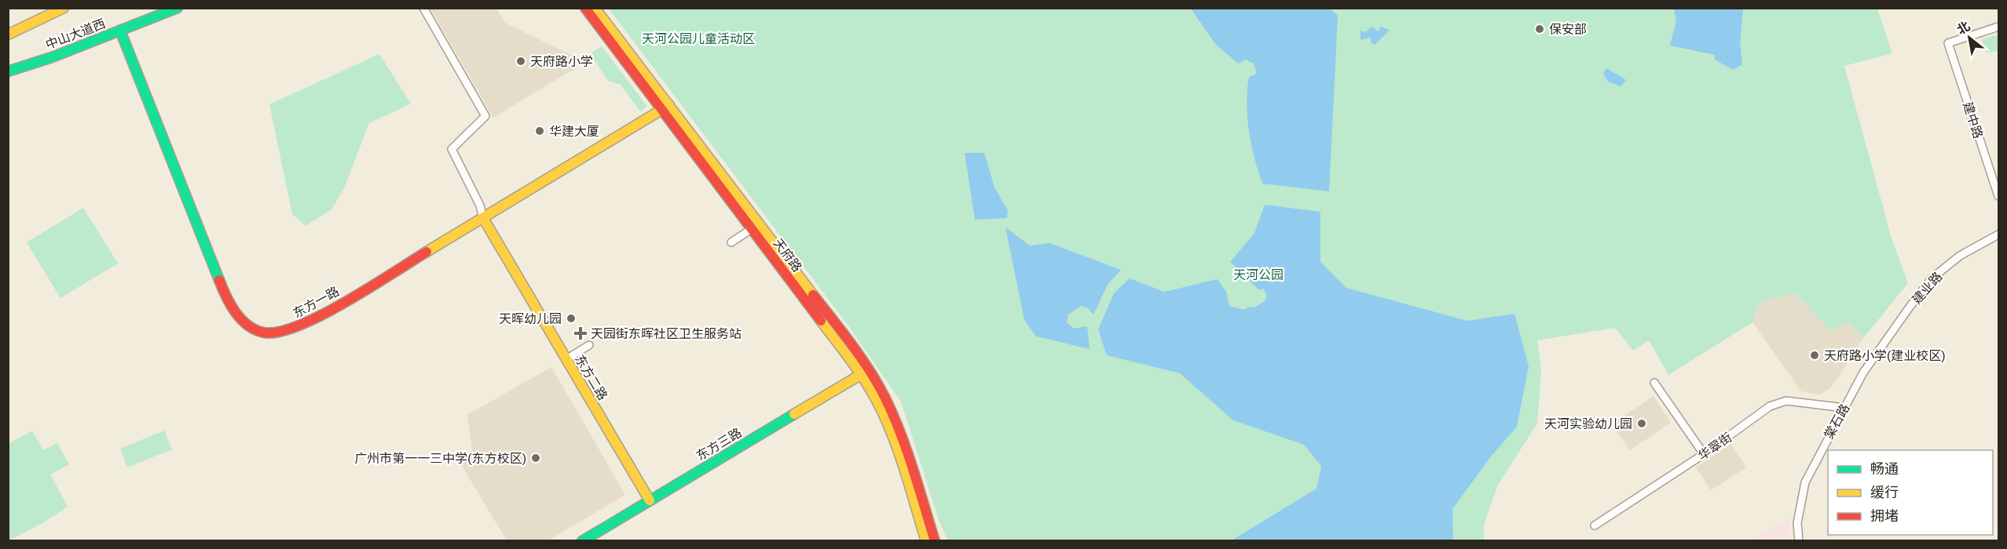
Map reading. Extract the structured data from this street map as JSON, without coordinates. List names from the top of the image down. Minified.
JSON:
{"streets":{"main road":["中山大道西","天府路","东方一路","东方二路","东方三路"],"street":["建中路","建业路","棠石路","华翠街"]},"crossings":[["中山大道西","东方一路"],["天府路","东方一路"],["天府路","东方三路"],["建业路","棠石路"],["东方一路","东方二路"],["东方二路","东方三路"],["棠石路","华翠街"]],"parks":["天河公园儿童活动区","天河公园"],"places":{"other":["保安部","天府路小学","华建大厦","天晖幼儿园","天府路小学(建业校区)","天河实验幼儿园","广州市第一一三中学(东方校区)"],"health":["天园街东晖社区卫生服务站"]},"legend":["畅通","缓行","拥堵"],"north":"top left"}
